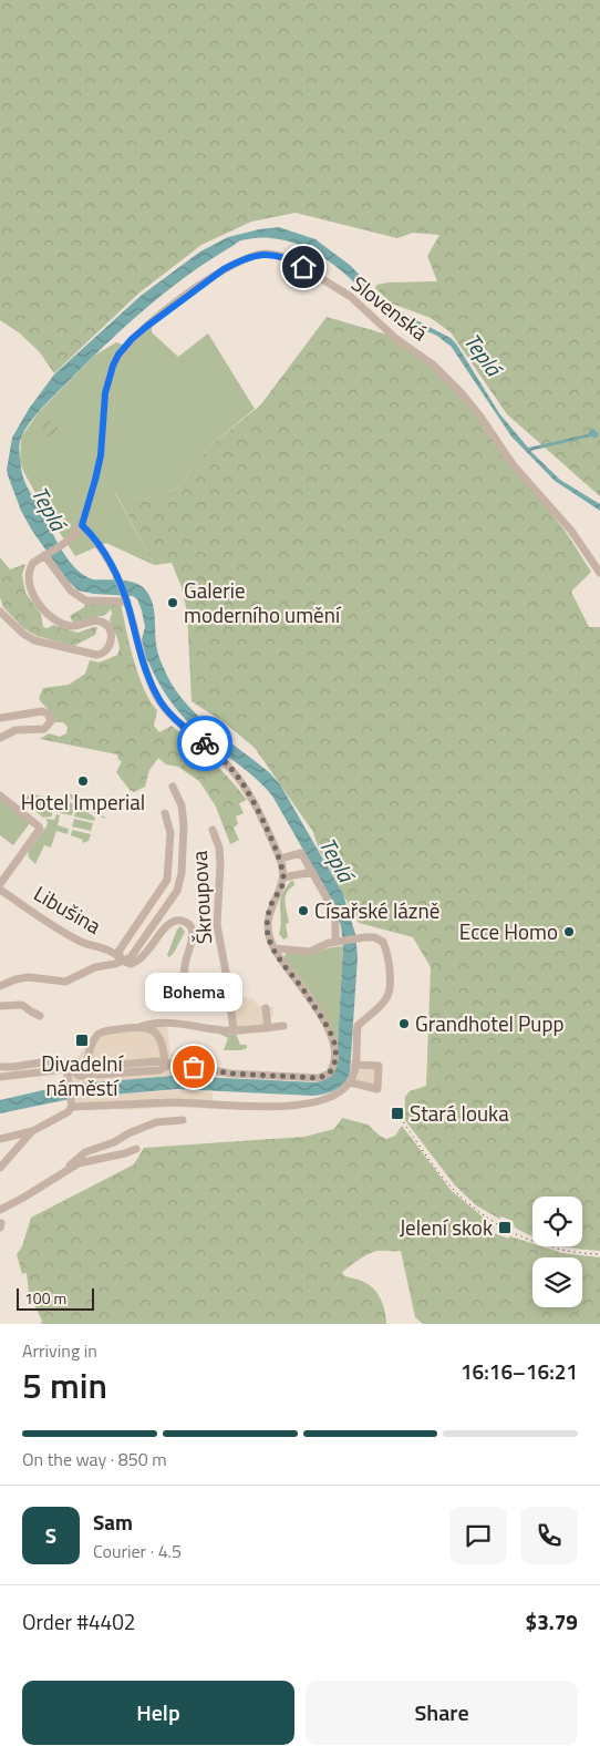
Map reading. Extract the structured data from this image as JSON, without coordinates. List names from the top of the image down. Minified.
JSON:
{"streets":{"street":["Slovenská","Škroupova","Libušina"]},"water":["Teplá"],"places":{"other":["Galerie moderního umění","Hotel Imperial","Císařské lázně","Ecce Homo","Grandhotel Pupp","Bohema"],"transit":["Divadelní náměstí","Stará louka","Jelení skok"]},"scale_bar":"100 m","page":{"bubble":"Bohema","scale":"100 m","heading":["5 min","Arriving in","16:16–16:21"],"panel":["Sam","Courier · 4.5","Order #4402","$3.79"],"bar":"On the way · 850 m","round":"S","buttons":["Help","Share"]}}
